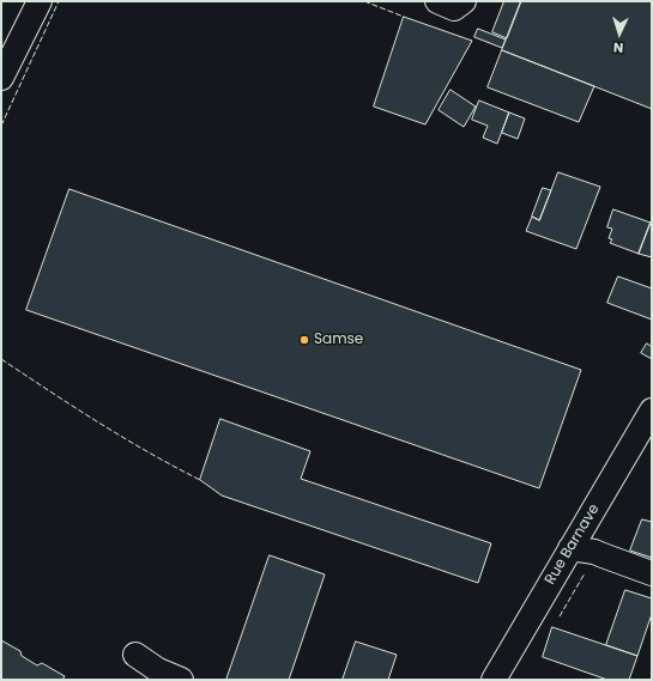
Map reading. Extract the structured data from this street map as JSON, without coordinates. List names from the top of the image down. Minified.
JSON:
{"streets":{"street":["Rue Barnave"]},"places":["Samse"],"north":"bottom"}
